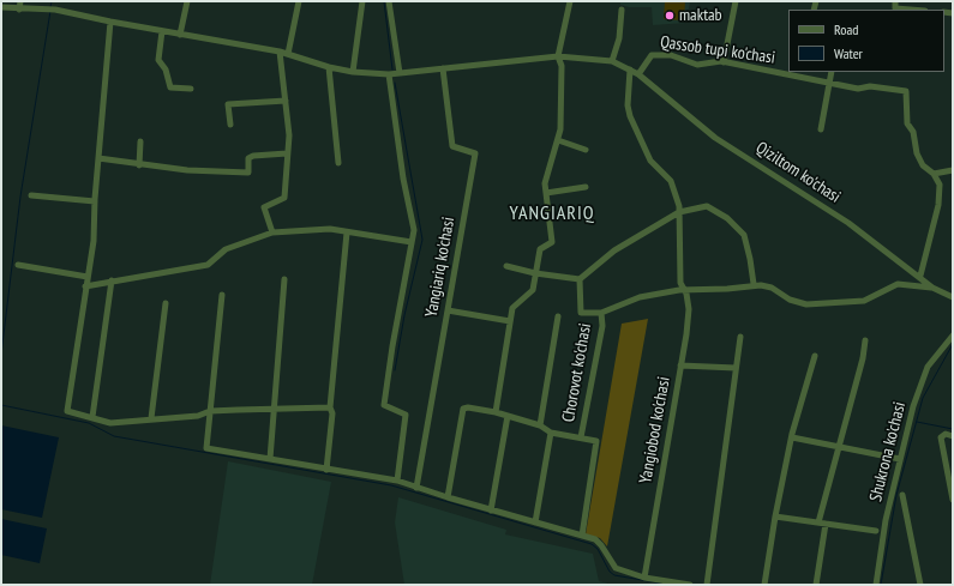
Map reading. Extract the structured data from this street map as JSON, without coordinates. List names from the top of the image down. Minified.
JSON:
{"streets":{"street":["Qassob tupi ko'chasi","Qiziltom ko'chasi","Yangiariq ko'chasi","Chorovot ko'chasi","Yangiobod ko'chasi","Shukrona ko'chasi"]},"crossings":[["Qassob tupi ko'chasi","Qiziltom ko'chasi"]],"districts":["YANGIARIQ"],"places":["maktab"],"legend":["Road","Water"]}
